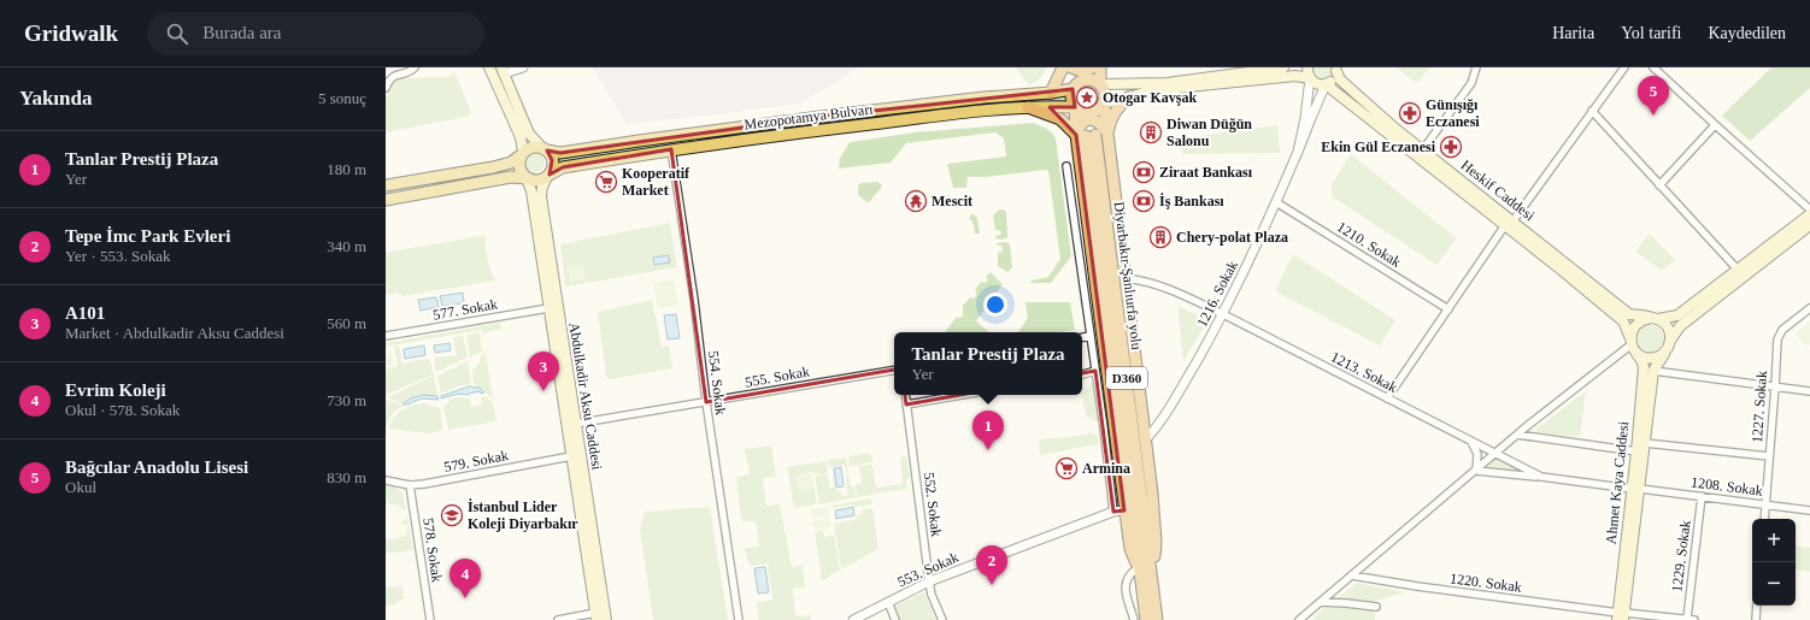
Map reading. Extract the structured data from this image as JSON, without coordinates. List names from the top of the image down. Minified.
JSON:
{"streets":{"highway":["Diyarbakır-Şanlıurfa yolu","D360"],"main road":["Mezopotamya Bulvarı","Heskif Caddesi","Abdulkadir Aksu Caddesi","Ahmet Kaya Caddesi"],"street":["1210. Sokak","1216. Sokak","577. Sokak","1213. Sokak","555. Sokak","554. Sokak","1227. Sokak","579. Sokak","1208. Sokak","552. Sokak","578. Sokak","1229. Sokak","553. Sokak","1220. Sokak"]},"crossings":[["Mezopotamya Bulvarı","554. Sokak"],["Mezopotamya Bulvarı","Abdulkadir Aksu Caddesi"],["Heskif Caddesi","Ahmet Kaya Caddesi"],["1210. Sokak","1216. Sokak"],["1216. Sokak","1213. Sokak"],["577. Sokak","Abdulkadir Aksu Caddesi"],["1213. Sokak","Ahmet Kaya Caddesi"],["1213. Sokak","1208. Sokak"],["555. Sokak","554. Sokak"],["555. Sokak","Abdulkadir Aksu Caddesi"],["Abdulkadir Aksu Caddesi","579. Sokak"],["1227. Sokak","1208. Sokak"],["579. Sokak","578. Sokak"],["Ahmet Kaya Caddesi","1208. Sokak"],["Ahmet Kaya Caddesi","1220. Sokak"],["1208. Sokak","1229. Sokak"],["552. Sokak","553. Sokak"],["1229. Sokak","1220. Sokak"]],"places":{"place":["Otogar Kavşak"],"pharmacy":["Günışığı Eczanesi","Ekin Gül Eczanesi"],"building":["Diwan Düğün Salonu","Chery-polat Plaza"],"bank":["Ziraat Bankası","İş Bankası"],"supermarket":["Kooperatif Market","Armina"],"temple":["Mescit"],"school or university":["İstanbul Lider Koleji Diyarbakır"]},"page":{"header":"Gridwalk","search":"Burada ara","nav":["Harita","Yol tarifi","Kaydedilen"],"heading":["Yakında","5 sonuç"],"pins":["5","3","1","2","4"],"list":[{"mark":"1","name":"Tanlar Prestij Plaza","note":"Yer","value":"180 m"},{"mark":"2","name":"Tepe İmc Park Evleri","note":"Yer · 553. Sokak","value":"340 m"},{"mark":"3","name":"A101","note":"Market · Abdulkadir Aksu Caddesi","value":"560 m"},{"mark":"4","name":"Evrim Koleji","note":"Okul · 578. Sokak","value":"730 m"},{"mark":"5","name":"Bağcılar Anadolu Lisesi","note":"Okul","value":"830 m"}],"popup":["Tanlar Prestij Plaza","Yer"],"map_buttons":["+","−"]}}
